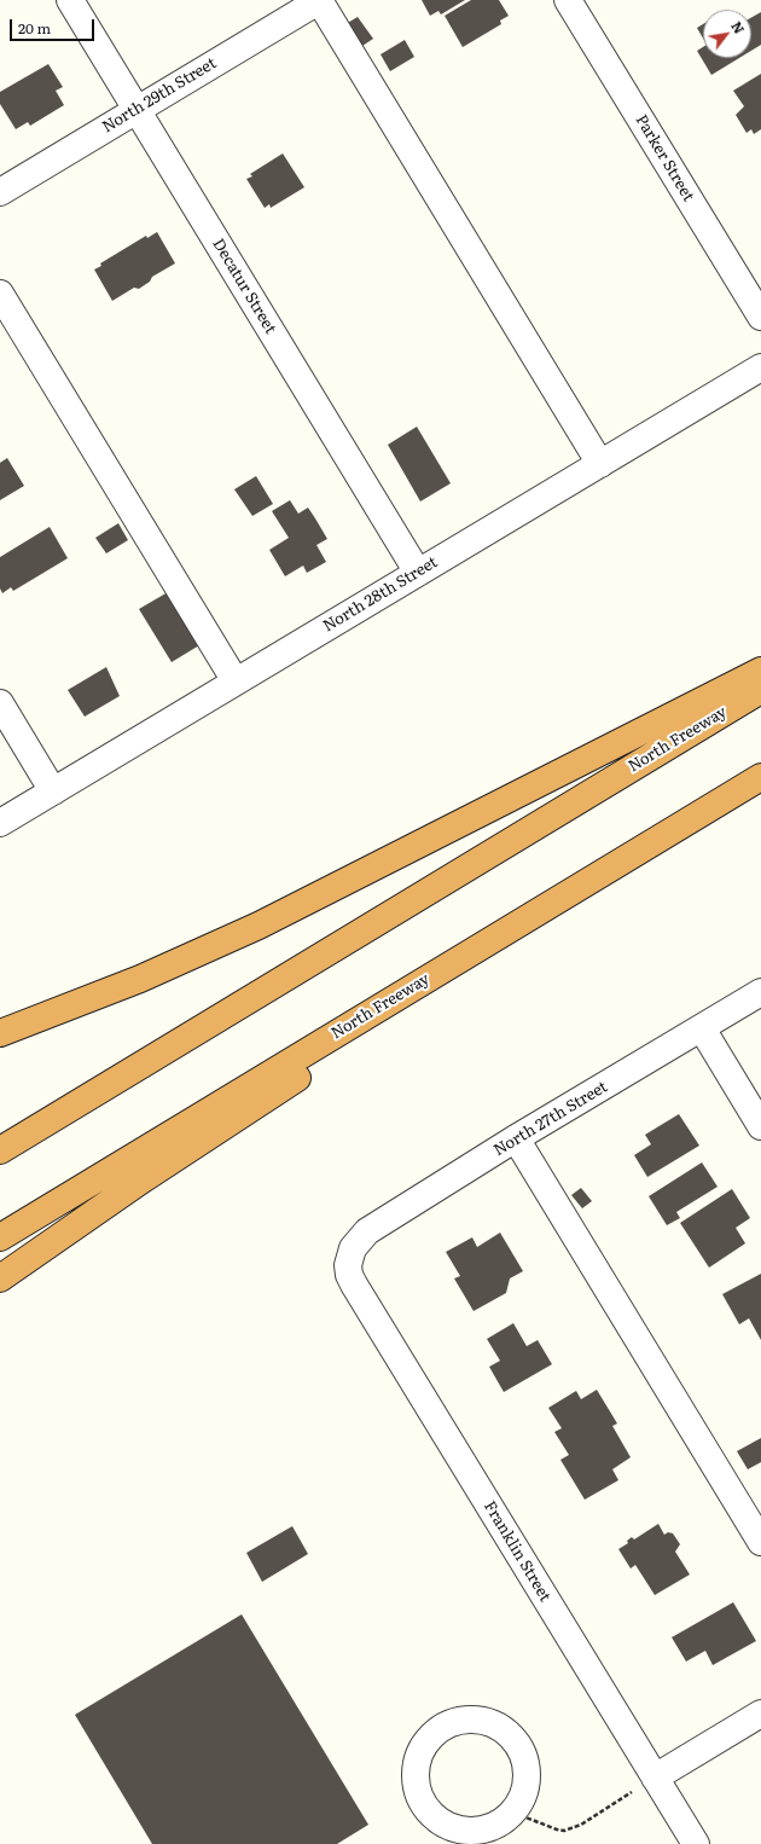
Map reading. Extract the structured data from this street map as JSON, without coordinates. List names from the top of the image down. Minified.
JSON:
{"streets":{"highway":["North Freeway"],"street":["North 29th Street","Parker Street","Decatur Street","North 28th Street","North 27th Street","Franklin Street"]},"crossings":[["North 29th Street","Decatur Street"],["Decatur Street","North 28th Street"],["North 27th Street","Franklin Street"]],"scale_bar":"20 m","north":"top right"}
